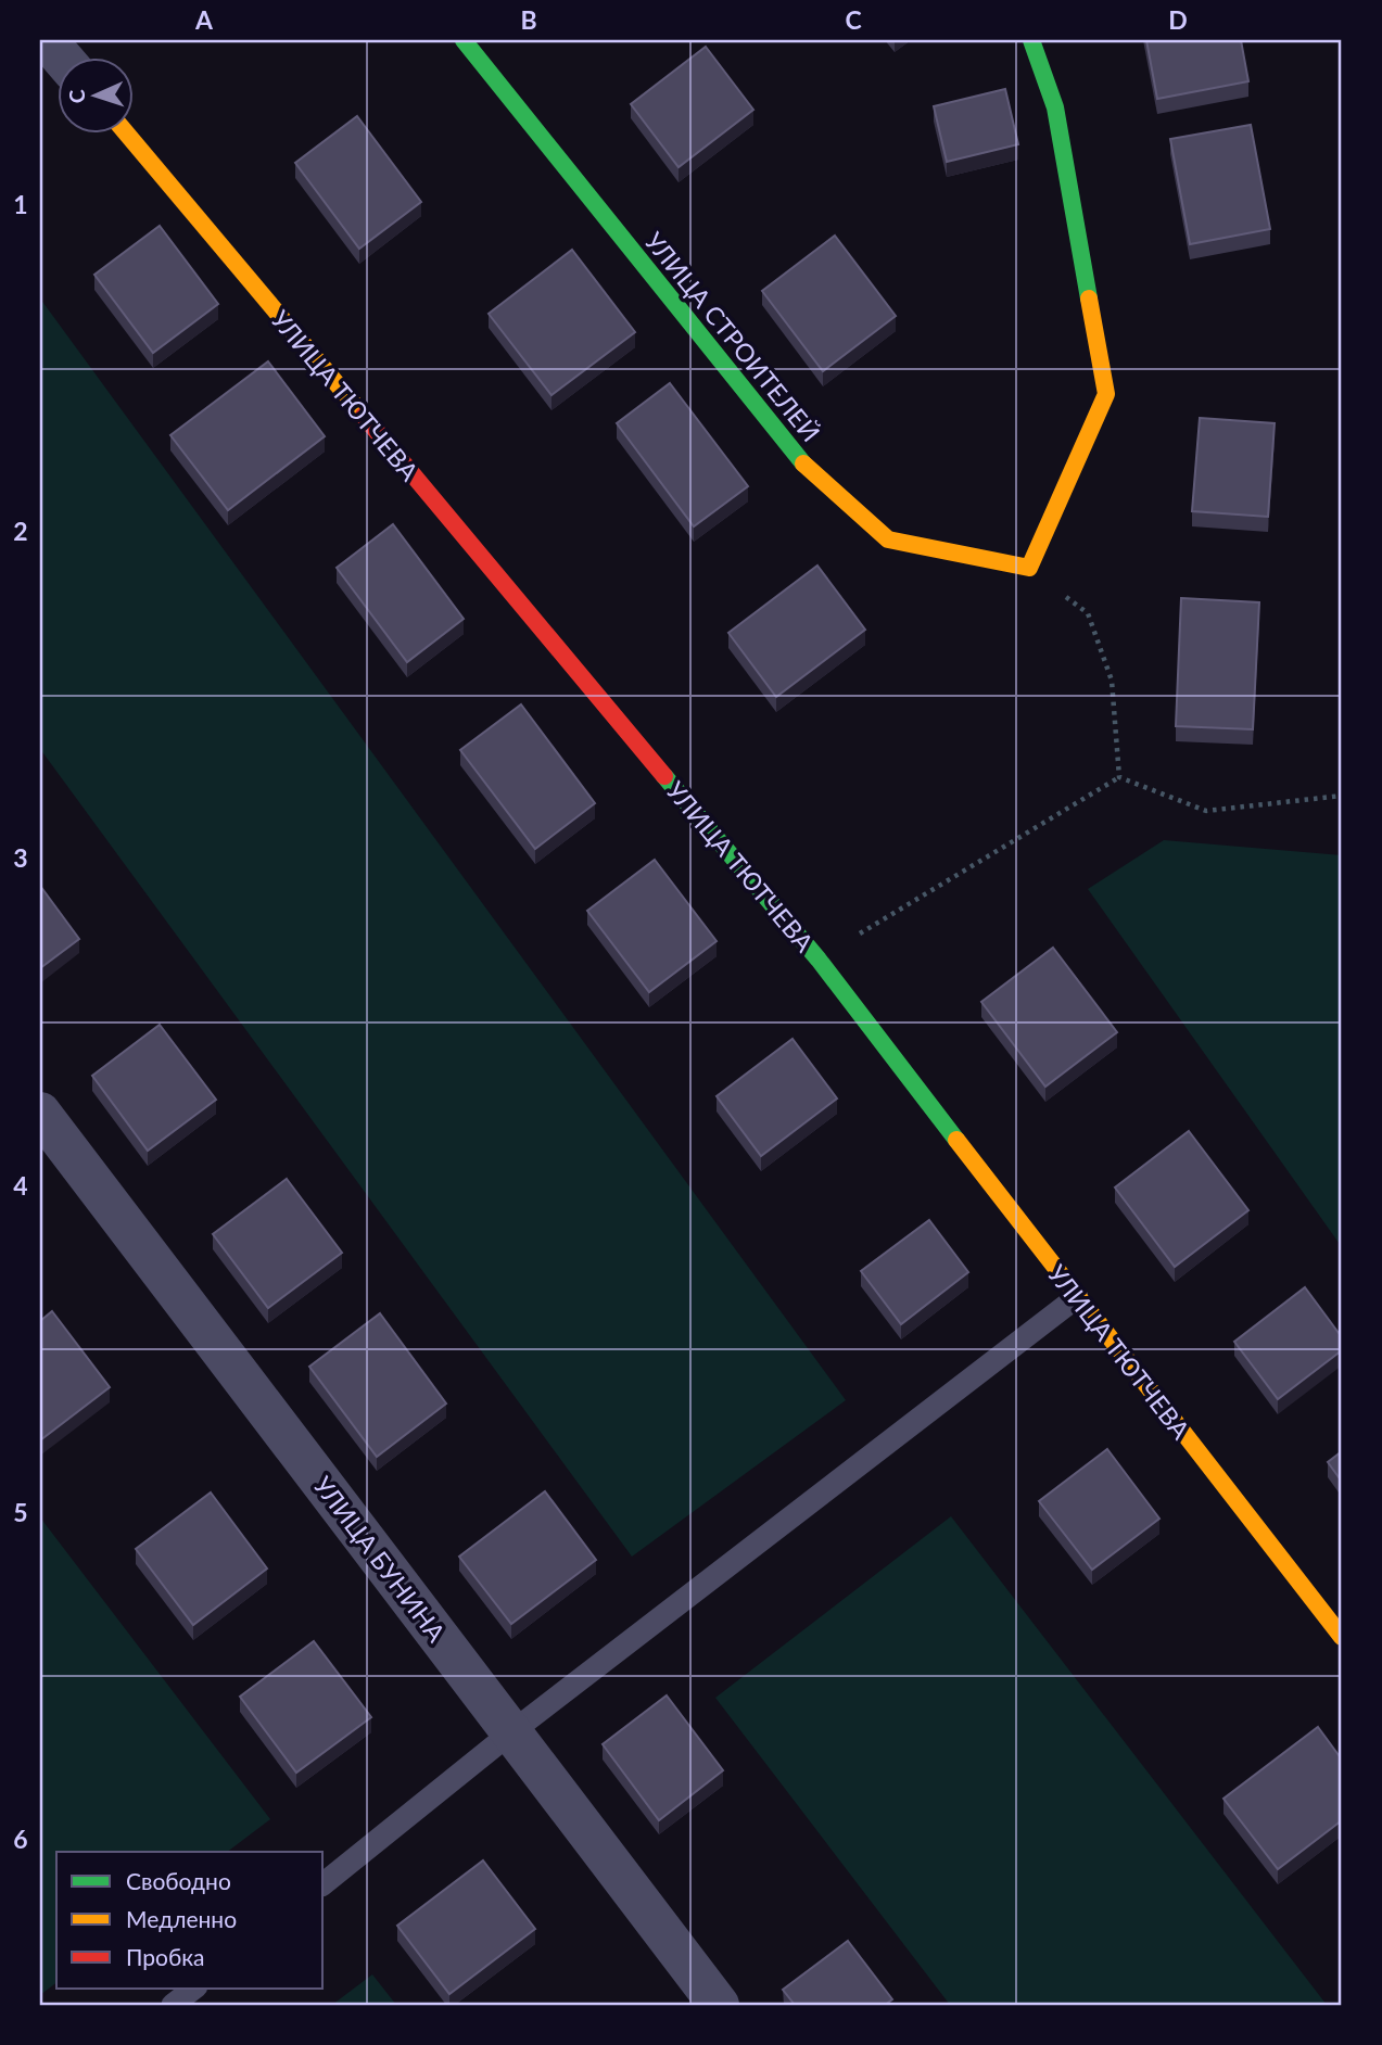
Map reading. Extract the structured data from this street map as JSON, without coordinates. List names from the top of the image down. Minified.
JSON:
{"streets":{"street":["УЛИЦА СТРОИТЕЛЕЙ","УЛИЦА ТЮТЧЕВА","УЛИЦА БУНИНА"]},"legend":["Свободно","Медленно","Пробка"],"north":"left","grid":{"columns":["A","B","C","D"],"rows":["1","2","3","4","5","6"]}}
